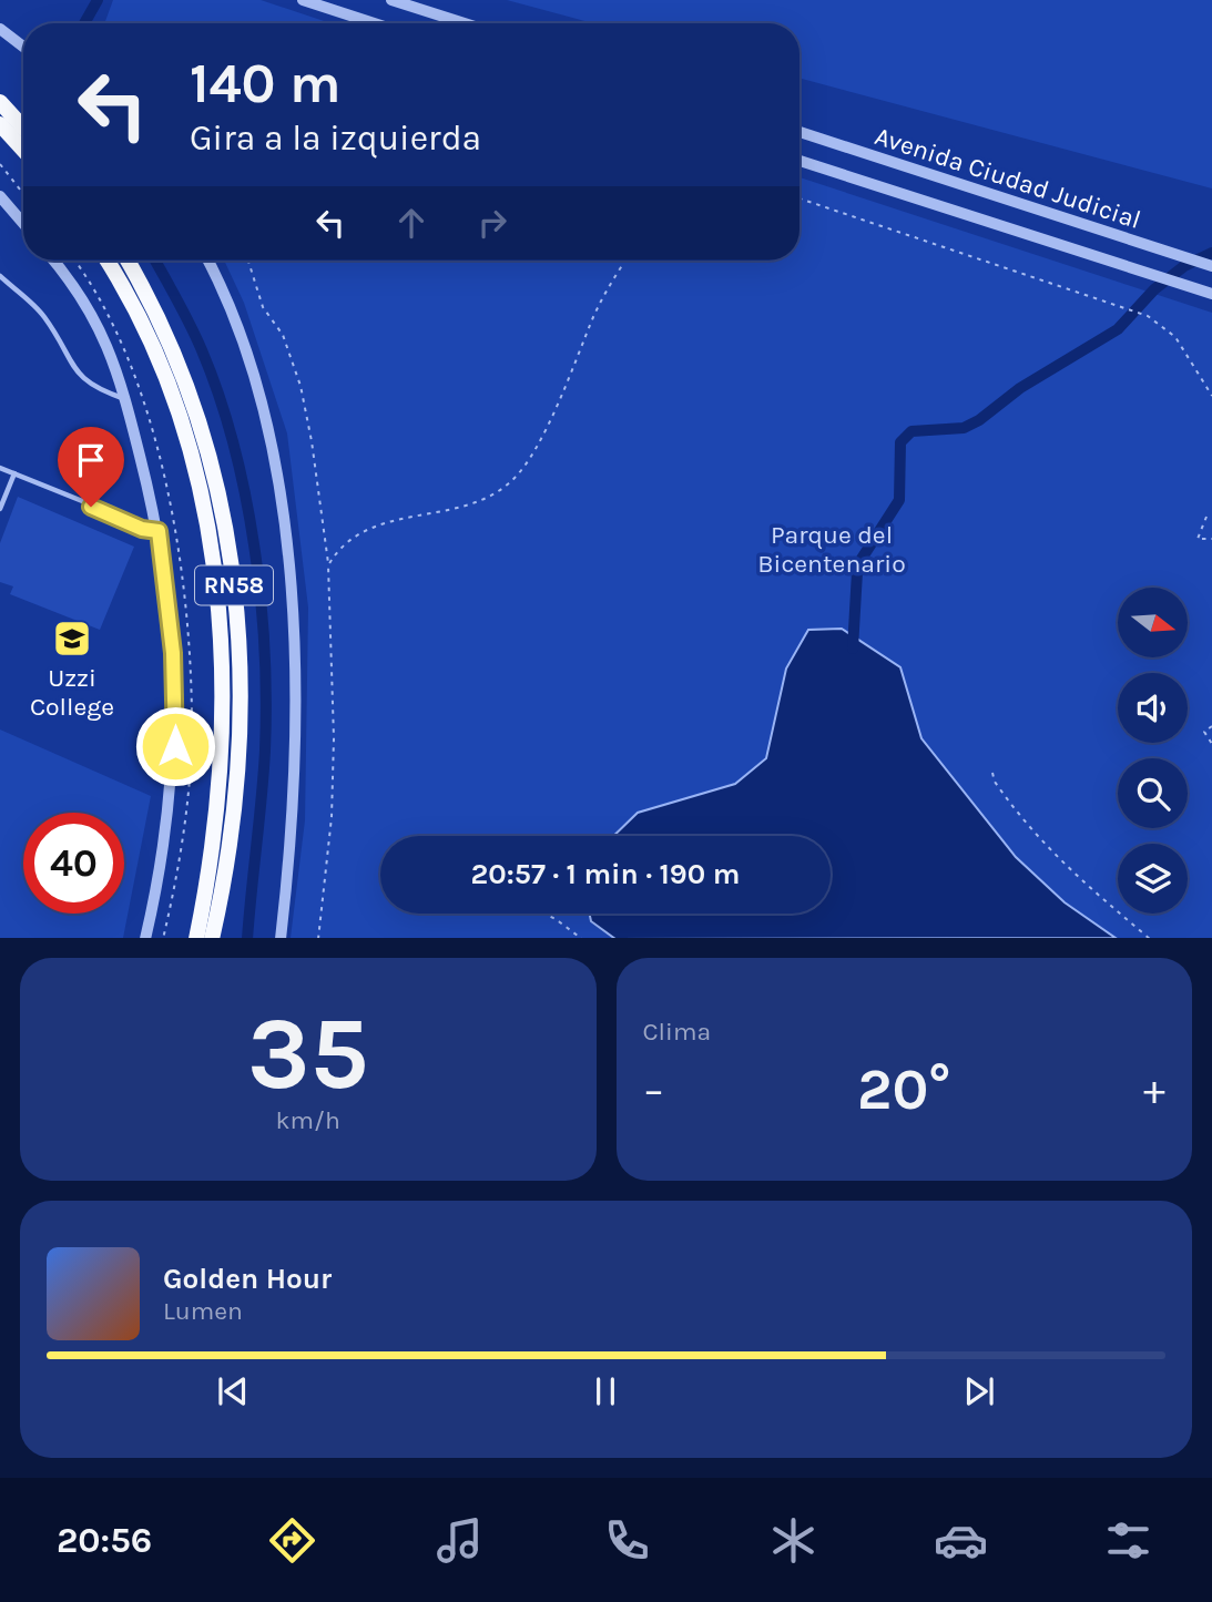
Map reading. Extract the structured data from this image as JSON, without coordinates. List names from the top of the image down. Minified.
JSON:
{"streets":{"highway":["RN58"],"street":["Avenida Ciudad Judicial"]},"parks":["Parque del Bicentenario"],"places":{"school or university":["Uzzi College"]},"north":"right","page":{"turn":["140 m","Gira a la izquierda"],"limit":"40","trip":"20:57 · 1 min · 190 m","tile":[["35","km/h"],"Clima"],"heat":["−","20°","+"],"song":["Golden Hour","Lumen"],"tabs":"20:56"}}
